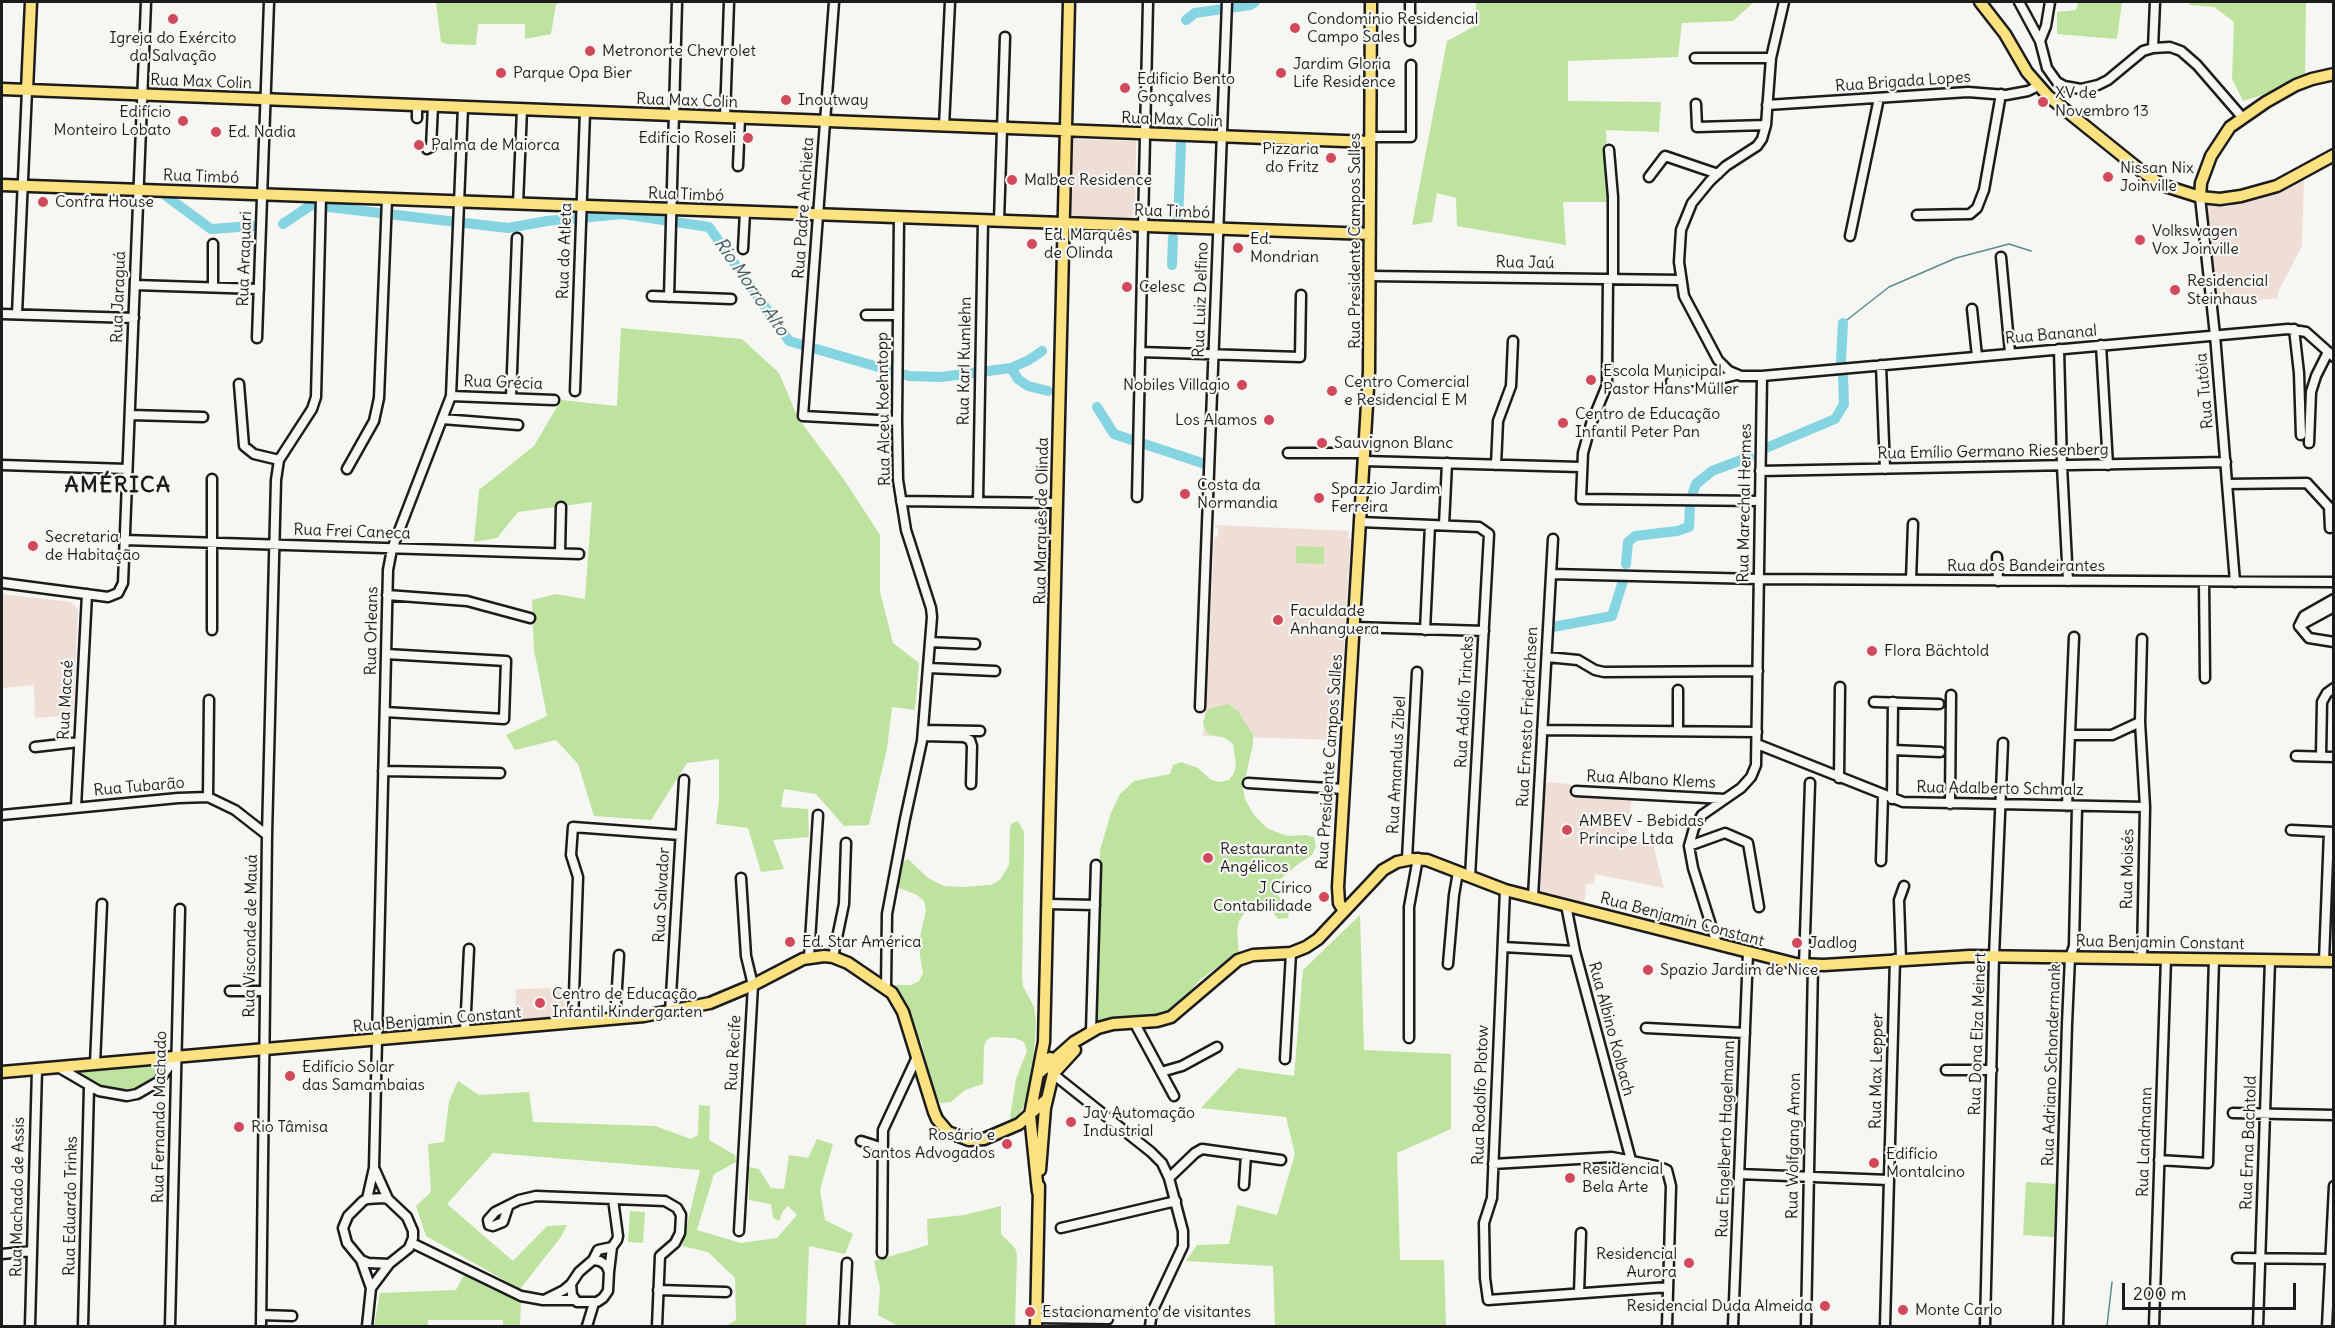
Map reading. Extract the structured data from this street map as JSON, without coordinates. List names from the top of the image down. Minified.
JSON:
{"streets":{"main road":["Rua Max Colin","Rua Timbó","Rua Presidente Campos Salles","Rua Marquês de Olinda","Rua Benjamin Constant"],"street":["Rua Brigada Lopes","Rua Padre Anchieta","Rua do Atleta","Rua Araquari","Rua Jaú","Rua Jaraguá","Rua Luiz Delfino","Rua Bananal","Rua Karl Kumlehn","Rua Grécia","Rua Tutóia","Rua Alceu Koehntopp","Rua Emílio Germano Riesenberg","Rua Marechal Hermes","Rua Frei Caneca","Rua dos Bandeirantes","Rua Orleans","Rua Macaé","Rua Adolfo Trincks","Rua Ernesto Friedrichsen","Rua Amandus Zibel","Rua Albano Klems","Rua Tubarão","Rua Adalberto Schmalz","Rua Moisés","Rua Salvador","Rua Visconde de Mauá","Rua Albino Kolbach","Rua Dona Elza Meinert","Rua Recife","Rua Adriano Schondermank","Rua Max Lepper","Rua Rodolfo Plotow","Rua Fernando Machado","Rua Engelberto Hagelmann","Rua Landmann","Rua Erna Bachtold","Rua Wolfgang Amon","Rua Machado de Assis","Rua Eduardo Trinks"]},"crossings":[["Rua Max Colin","Rua Padre Anchieta"],["Rua Max Colin","Rua Presidente Campos Salles"],["Rua Max Colin","Rua do Atleta"],["Rua Max Colin","Rua Araquari"],["Rua Max Colin","Rua Jaraguá"],["Rua Max Colin","Rua Luiz Delfino"],["Rua Max Colin","Rua Marquês de Olinda"],["Rua Max Colin","Rua Orleans"],["Rua Timbó","Rua Padre Anchieta"],["Rua Timbó","Rua Presidente Campos Salles"],["Rua Timbó","Rua do Atleta"],["Rua Timbó","Rua Araquari"],["Rua Timbó","Rua Jaraguá"],["Rua Timbó","Rua Luiz Delfino"],["Rua Timbó","Rua Karl Kumlehn"],["Rua Timbó","Rua Alceu Koehntopp"],["Rua Timbó","Rua Marquês de Olinda"],["Rua Timbó","Rua Orleans"],["Rua Padre Anchieta","Rua Alceu Koehntopp"],["Rua Presidente Campos Salles","Rua Jaú"],["Rua Jaraguá","Rua Frei Caneca"],["Rua Jaraguá","Rua Macaé"],["Rua Bananal","Rua Tutóia"],["Rua Bananal","Rua Marechal Hermes"],["Rua Grécia","Rua Orleans"],["Rua Tutóia","Rua Emílio Germano Riesenberg"],["Rua Tutóia","Rua dos Bandeirantes"],["Rua Alceu Koehntopp","Rua Benjamin Constant"],["Rua Emílio Germano Riesenberg","Rua Marechal Hermes"],["Rua Marechal Hermes","Rua dos Bandeirantes"],["Rua Marechal Hermes","Rua Albano Klems"],["Rua Marechal Hermes","Rua Adalberto Schmalz"],["Rua Marquês de Olinda","Rua Benjamin Constant"],["Rua Frei Caneca","Rua Orleans"],["Rua Frei Caneca","Rua Visconde de Mauá"],["Rua dos Bandeirantes","Rua Ernesto Friedrichsen"],["Rua Orleans","Rua Benjamin Constant"],["Rua Macaé","Rua Tubarão"],["Rua Adolfo Trincks","Rua Benjamin Constant"],["Rua Ernesto Friedrichsen","Rua Benjamin Constant"],["Rua Amandus Zibel","Rua Benjamin Constant"],["Rua Tubarão","Rua Visconde de Mauá"],["Rua Adalberto Schmalz","Rua Moisés"],["Rua Adalberto Schmalz","Rua Dona Elza Meinert"],["Rua Adalberto Schmalz","Rua Adriano Schondermank"],["Rua Moisés","Rua Benjamin Constant"],["Rua Salvador","Rua Benjamin Constant"],["Rua Benjamin Constant","Rua Visconde de Mauá"],["Rua Benjamin Constant","Rua Albino Kolbach"],["Rua Benjamin Constant","Rua Dona Elza Meinert"],["Rua Benjamin Constant","Rua Recife"],["Rua Benjamin Constant","Rua Adriano Schondermank"],["Rua Benjamin Constant","Rua Max Lepper"],["Rua Benjamin Constant","Rua Rodolfo Plotow"],["Rua Benjamin Constant","Rua Fernando Machado"],["Rua Benjamin Constant","Rua Engelberto Hagelmann"],["Rua Benjamin Constant","Rua Landmann"],["Rua Benjamin Constant","Rua Erna Bachtold"],["Rua Benjamin Constant","Rua Wolfgang Amon"],["Rua Benjamin Constant","Rua Machado de Assis"]],"districts":["AMÉRICA"],"water":["Rio Morro Alto"],"places":["Igreja do Exército da Salvação","Condomínio Residencial Campo Sales","Metronorte Chevrolet","Parque Opa Bier","Jardim Gloria Life Residence","Edificio Bento Gonçalves","Inoutway","XV de Novembro 13","Edifício Monteiro Lobato","Ed. Nadia","Edifício Roseli","Palma de Maiorca","Pizzaria do Fritz","Nissan Nix Joinville","Malbec Residence","Confra House","Volkswagen Vox Joinville","Ed. Marquês de Olinda","Ed. Mondrian","Celesc","Residencial Steinhaus","Escola Municipal Pastor Hans Müller","Nobiles Villagio","Centro Comercial e Residencial E M","Los Alamos","Centro de Educação Infantil Peter Pan","Sauvignon Blanc","Costa da Normandia","Spazzio Jardim Ferreira","Secretaria de Habitação","Faculdade Anhanguera","Flora Bächtold","AMBEV - Bebidas Príncipe Ltda","Restaurante Angélicos","J Círico Contabilidade","Ed. Star América","Jadlog","Spazio Jardim de Nice","Centro de Educação Infantil Kindergarten","Edifício Solar das Samambaias","Jav Automação Industrial","Rio Tâmisa","Rosário e Santos Advogados","Edifício Montalcino","Residencial Bela Arte","Residencial Aurora","Residencial Duda Almeida","Monte Carlo","Estacionamento de visitantes"],"scale_bar":"200 m"}
